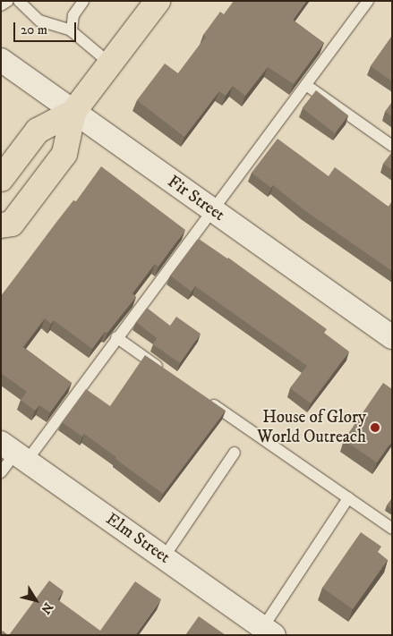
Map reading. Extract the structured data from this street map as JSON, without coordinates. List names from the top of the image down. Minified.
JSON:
{"streets":{"street":["Fir Street","Elm Street"]},"places":["House of Glory World Outreach"],"scale_bar":"20 m","north":"bottom right"}
